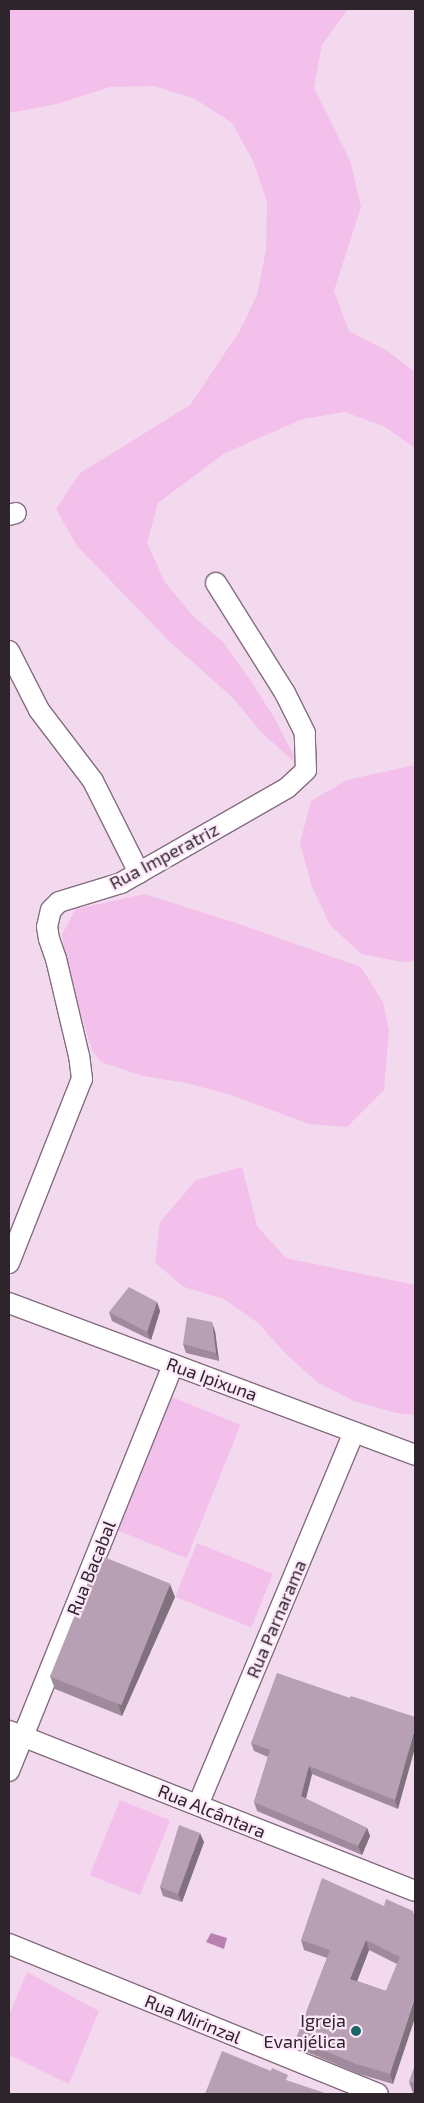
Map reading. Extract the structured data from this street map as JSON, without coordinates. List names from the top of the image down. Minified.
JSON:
{"streets":{"street":["Rua Imperatriz","Rua Ipixuna","Rua Bacabal","Rua Parnarama","Rua Alcântara","Rua Mirinzal"]},"crossings":[["Rua Ipixuna","Rua Bacabal"],["Rua Ipixuna","Rua Parnarama"],["Rua Bacabal","Rua Alcântara"],["Rua Parnarama","Rua Alcântara"]],"places":["Igreja Evanjélica"]}
